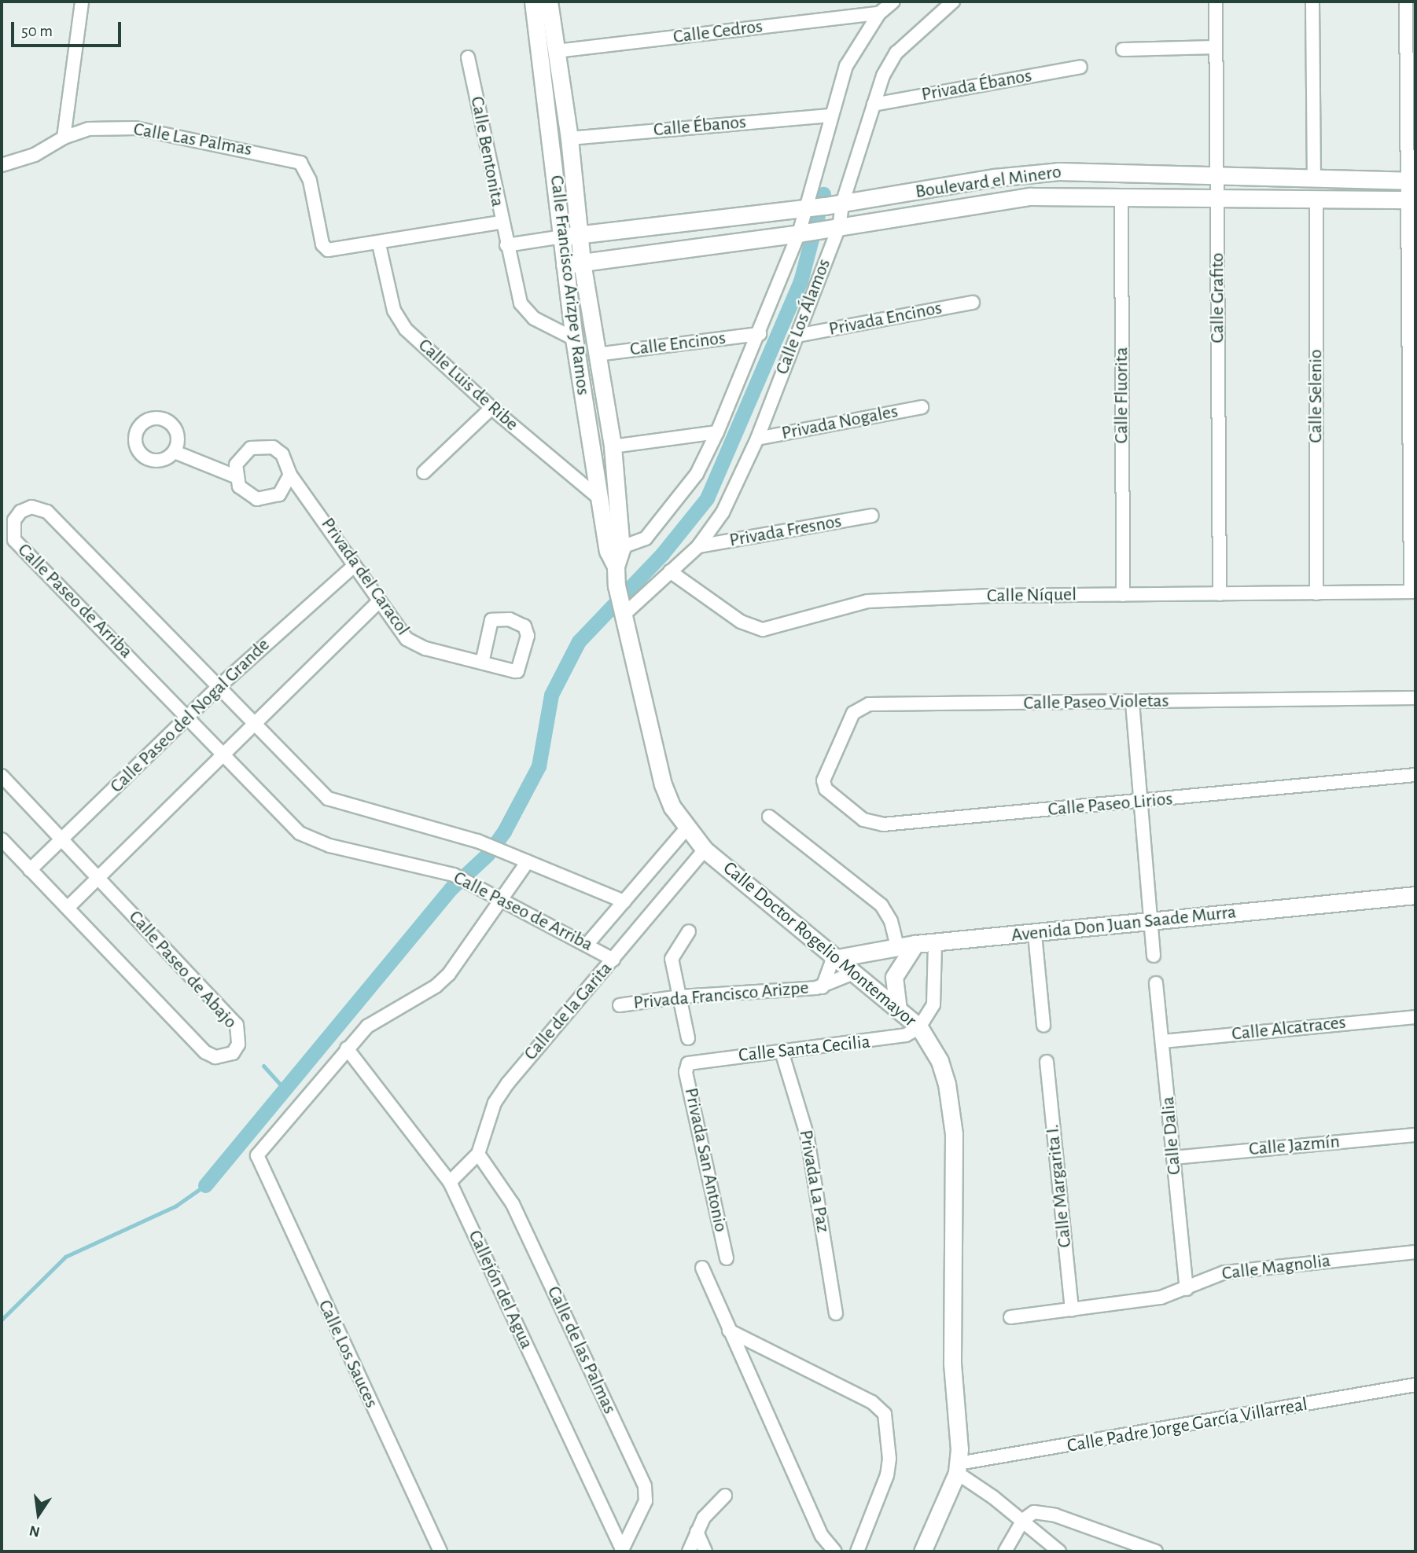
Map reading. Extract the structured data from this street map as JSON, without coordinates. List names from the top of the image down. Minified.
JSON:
{"streets":{"street":["Calle Cedros","Privada Ébanos","Calle Ébanos","Calle Las Palmas","Calle Bentonita","Boulevard el Minero","Calle Francisco Arizpe y Ramos","Calle Grafito","Calle Los Álamos","Privada Encinos","Calle Encinos","Calle Luis de Ribe","Calle Fluorita","Calle Selenio","Privada Nogales","Privada Fresnos","Privada del Caracol","Calle Níquel","Calle Paseo de Arriba","Calle Paseo Violetas","Calle Paseo del Nogal Grande","Calle Paseo Lirios","Avenida Don Juan Saade Murra","Calle Doctor Rogelio Montemayor","Calle Paseo de Abajo","Privada Francisco Arizpe","Calle de la Garita","Calle Alcatraces","Calle Santa Cecilia","Calle Dalia","Calle Jazmín","Privada San Antonio","Privada La Paz","Calle Margarita I.","Calle Magnolia","Callejón del Agua","Calle de las Palmas","Calle Los Sauces","Calle Padre Jorge García Villarreal"]},"crossings":[["Calle Cedros","Calle Francisco Arizpe y Ramos"],["Calle Cedros","Calle Los Álamos"],["Privada Ébanos","Calle Los Álamos"],["Calle Ébanos","Calle Francisco Arizpe y Ramos"],["Calle Ébanos","Calle Los Álamos"],["Calle Las Palmas","Calle Luis de Ribe"],["Calle Bentonita","Calle Francisco Arizpe y Ramos"],["Boulevard el Minero","Calle Francisco Arizpe y Ramos"],["Boulevard el Minero","Calle Grafito"],["Boulevard el Minero","Calle Los Álamos"],["Boulevard el Minero","Calle Fluorita"],["Boulevard el Minero","Calle Selenio"],["Calle Francisco Arizpe y Ramos","Calle Los Álamos"],["Calle Francisco Arizpe y Ramos","Calle Encinos"],["Calle Francisco Arizpe y Ramos","Calle Luis de Ribe"],["Calle Francisco Arizpe y Ramos","Calle Doctor Rogelio Montemayor"],["Calle Grafito","Calle Níquel"],["Calle Los Álamos","Privada Encinos"],["Calle Los Álamos","Calle Encinos"],["Calle Los Álamos","Privada Nogales"],["Calle Los Álamos","Privada Fresnos"],["Calle Los Álamos","Calle Níquel"],["Calle Los Álamos","Calle Doctor Rogelio Montemayor"],["Calle Fluorita","Calle Níquel"],["Calle Selenio","Calle Níquel"],["Privada del Caracol","Calle Paseo del Nogal Grande"],["Calle Paseo de Arriba","Calle Paseo del Nogal Grande"],["Calle Paseo de Arriba","Calle de la Garita"],["Calle Paseo Violetas","Calle Paseo Lirios"],["Calle Paseo del Nogal Grande","Calle Paseo de Abajo"],["Avenida Don Juan Saade Murra","Calle Doctor Rogelio Montemayor"],["Avenida Don Juan Saade Murra","Privada Francisco Arizpe"],["Calle Doctor Rogelio Montemayor","Privada Francisco Arizpe"],["Calle Doctor Rogelio Montemayor","Calle de la Garita"],["Calle Doctor Rogelio Montemayor","Calle Santa Cecilia"],["Calle Doctor Rogelio Montemayor","Calle Padre Jorge García Villarreal"],["Calle de la Garita","Callejón del Agua"],["Calle de la Garita","Calle de las Palmas"],["Calle Alcatraces","Calle Dalia"],["Calle Santa Cecilia","Privada San Antonio"],["Calle Santa Cecilia","Privada La Paz"],["Calle Dalia","Calle Jazmín"],["Calle Dalia","Calle Magnolia"],["Calle Margarita I.","Calle Magnolia"],["Callejón del Agua","Calle de las Palmas"],["Callejón del Agua","Calle Los Sauces"]],"scale_bar":"50 m","north":"bottom"}
